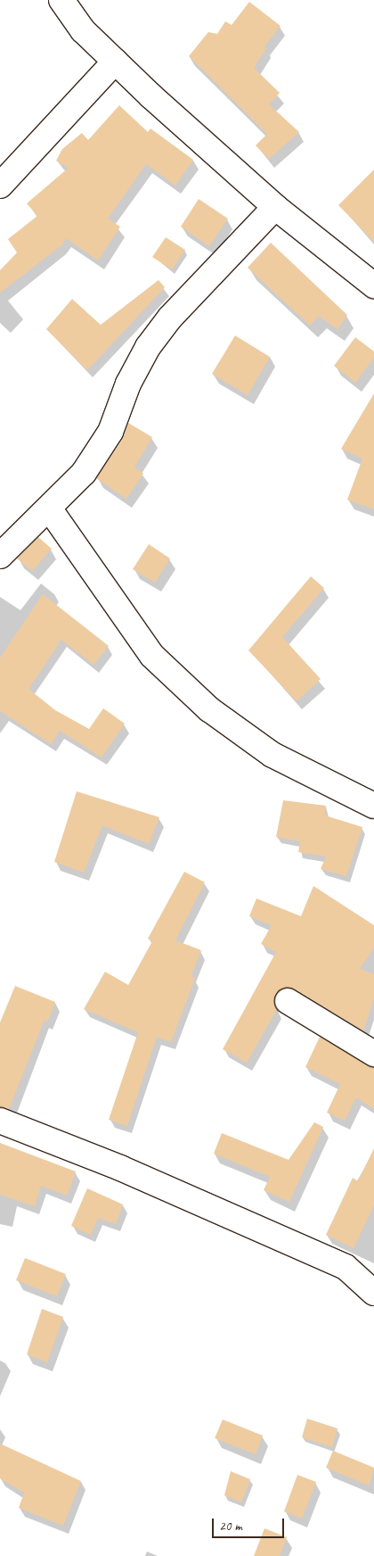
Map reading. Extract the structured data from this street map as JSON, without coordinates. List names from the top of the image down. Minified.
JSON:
{"scale_bar":"20 m"}
